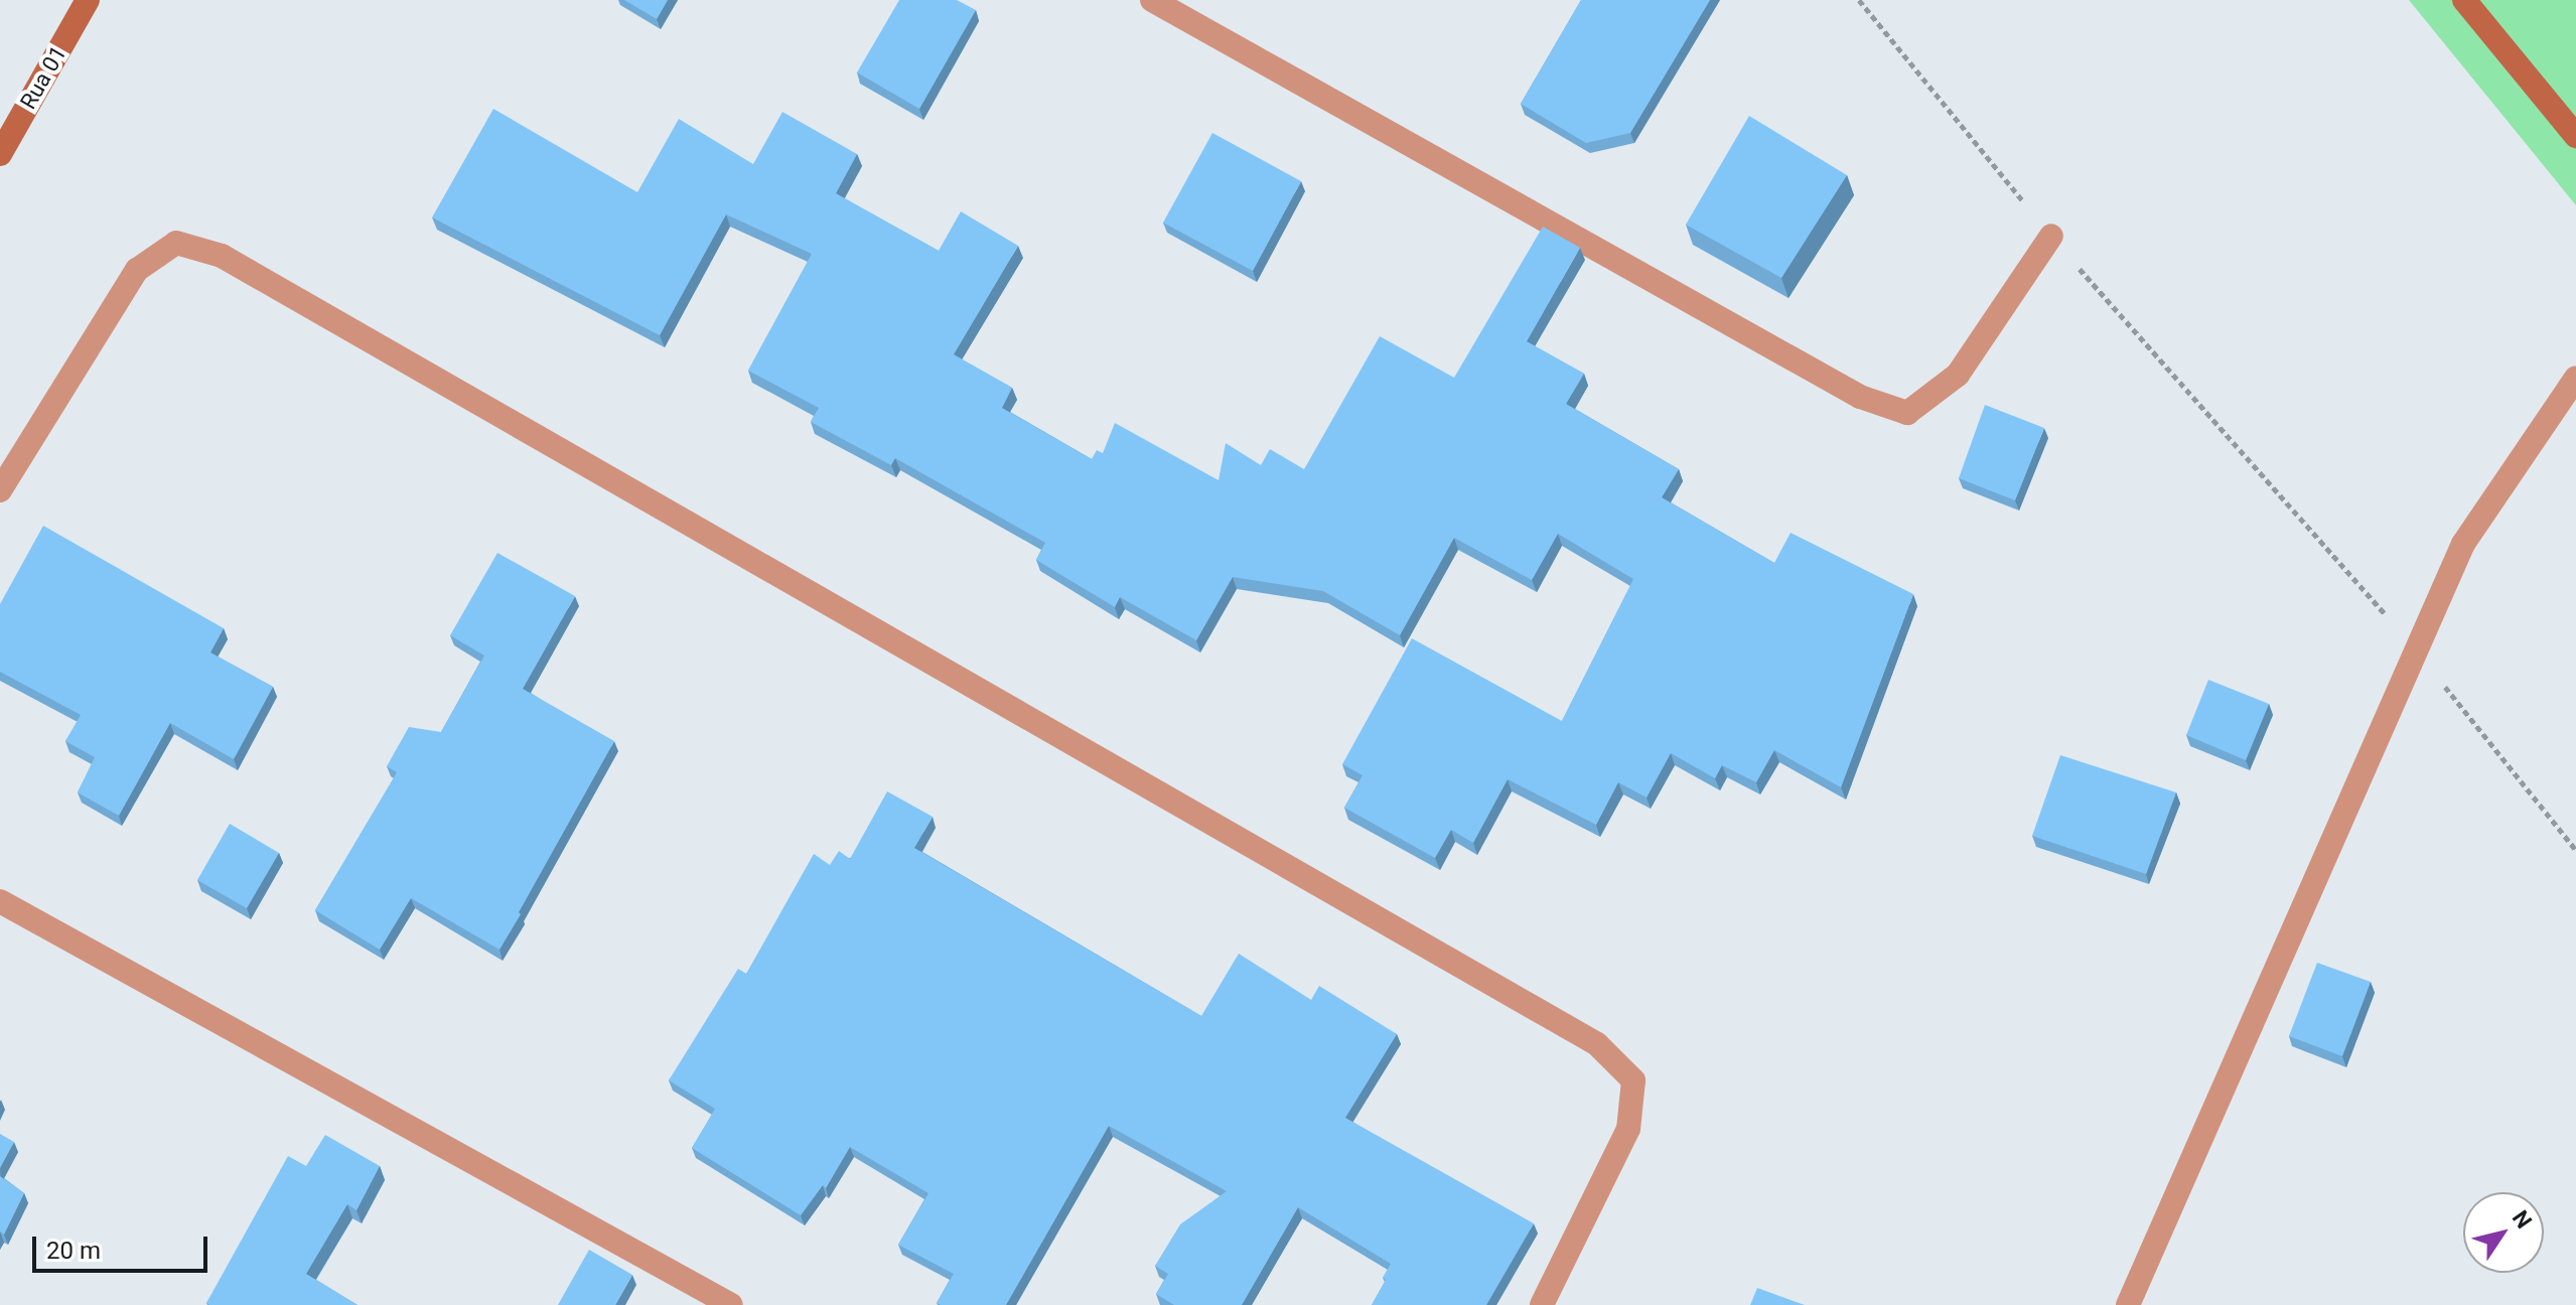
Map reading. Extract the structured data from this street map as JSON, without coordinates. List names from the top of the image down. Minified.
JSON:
{"streets":{"street":["Rua 01"]},"scale_bar":"20 m","north":"top right"}
